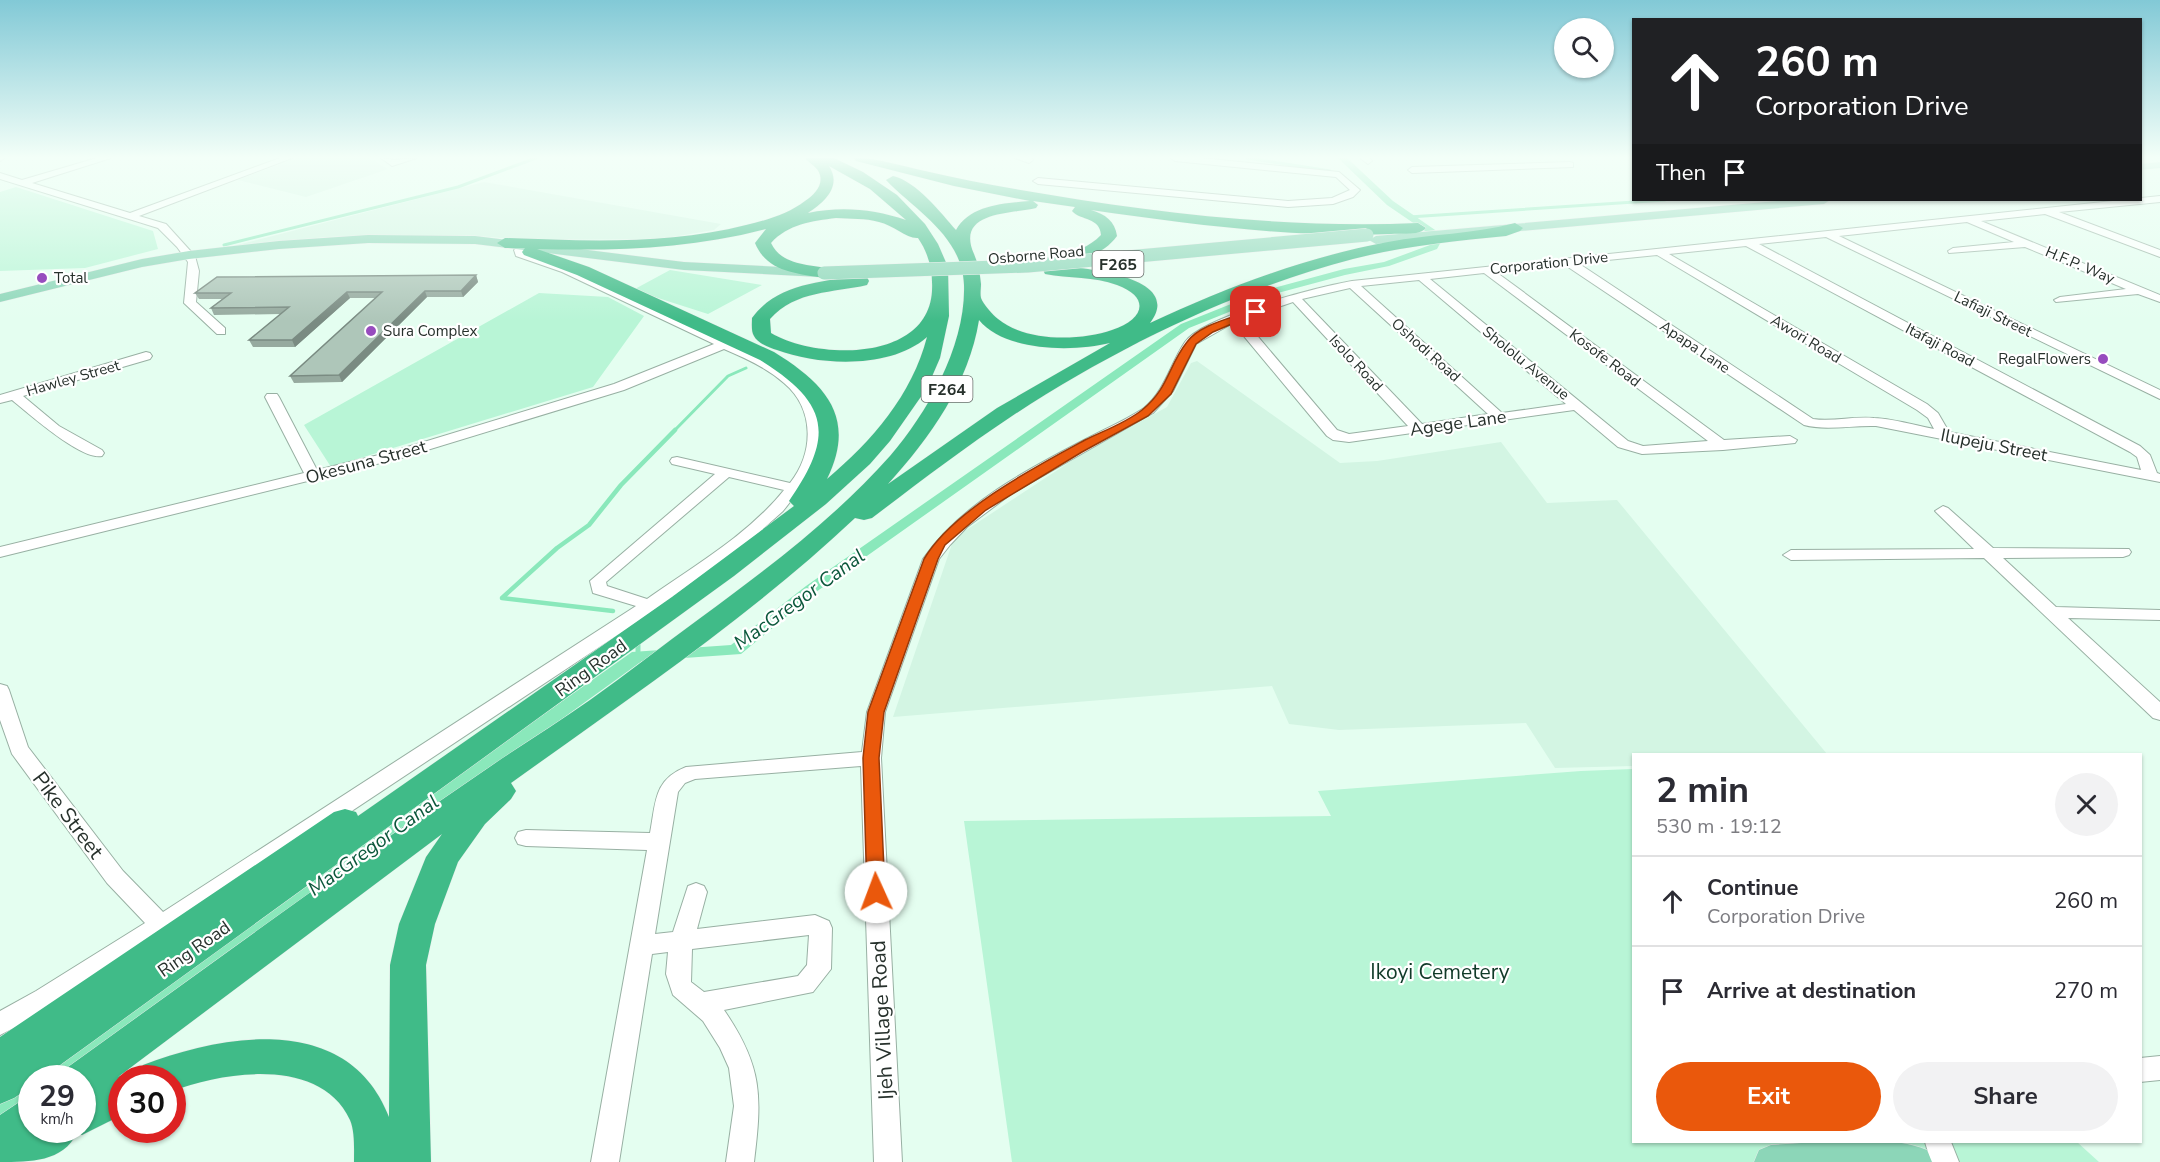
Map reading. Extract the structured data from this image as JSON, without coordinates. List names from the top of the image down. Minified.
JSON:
{"streets":{"highway":["F265","F264","Ring Road"],"main road":["Osborne Road"],"street":["Corporation Drive","H.F.P. Way","Lafiaji Street","Awori Road","Itafaji Road","Apapa Lane","Oshodi Road","Kosofe Road","Isolo Road","Shololu Avenue","Hawley Street","Agege Lane","Ilupeju Street","Okesuna Street","Pike Street","Ijeh Village Road"]},"crossings":[["Osborne Road","F265"],["Corporation Drive","H.F.P. Way"],["Corporation Drive","Lafiaji Street"],["Corporation Drive","Awori Road"],["Corporation Drive","Itafaji Road"],["Corporation Drive","Apapa Lane"],["Corporation Drive","Oshodi Road"],["Corporation Drive","Kosofe Road"],["Corporation Drive","Isolo Road"],["Corporation Drive","Shololu Avenue"],["Corporation Drive","Agege Lane"],["Corporation Drive","Ijeh Village Road"],["F265","Ring Road"],["Awori Road","Ilupeju Street"],["Itafaji Road","Ilupeju Street"],["Apapa Lane","Ilupeju Street"],["Oshodi Road","Agege Lane"],["Kosofe Road","Shololu Avenue"],["Isolo Road","Agege Lane"],["Shololu Avenue","Agege Lane"]],"water":["MacGregor Canal"],"parks":["Ikoyi Cemetery"],"places":["Total","Sura Complex","RegalFlowers"],"page":{"turn":["260 m","Corporation Drive"],"then":"Then","heading":["2 min","530 m · 19:12"],"list":[{"name":"Continue","note":"Corporation Drive","value":"260 m"},{"name":"Arrive at destination","value":"270 m"}],"buttons":["Exit","Share"],"speed":"29 km/h","limit":"30"}}
